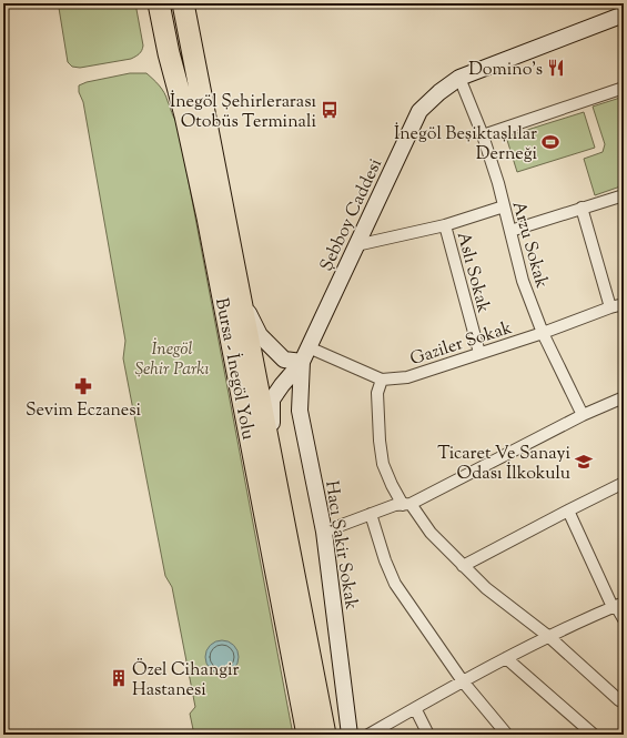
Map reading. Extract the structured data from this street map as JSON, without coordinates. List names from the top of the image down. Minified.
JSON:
{"streets":{"highway":["Bursa - İnegöl Yolu"],"street":["Şebboy Caddesi","Arzu Sokak","Aslı Sokak","Gaziler Sokak","Hacı Şakir Sokak"]},"crossings":[["Şebboy Caddesi","Arzu Sokak"],["Şebboy Caddesi","Gaziler Sokak"],["Şebboy Caddesi","Hacı Şakir Sokak"],["Arzu Sokak","Gaziler Sokak"],["Aslı Sokak","Gaziler Sokak"]],"parks":["İnegöl Şehir Parkı"],"places":{"restaurant":["Domino's"],"bus stop":["İnegöl Şehirlerarası Otobüs Terminali"],"sports":["İnegöl Beşiktaşlılar Derneği"],"pharmacy":["Sevim Eczanesi"],"school or university":["Ticaret Ve Sanayi Odası İlkokulu"],"building":["Özel Cihangir Hastanesi"]}}
